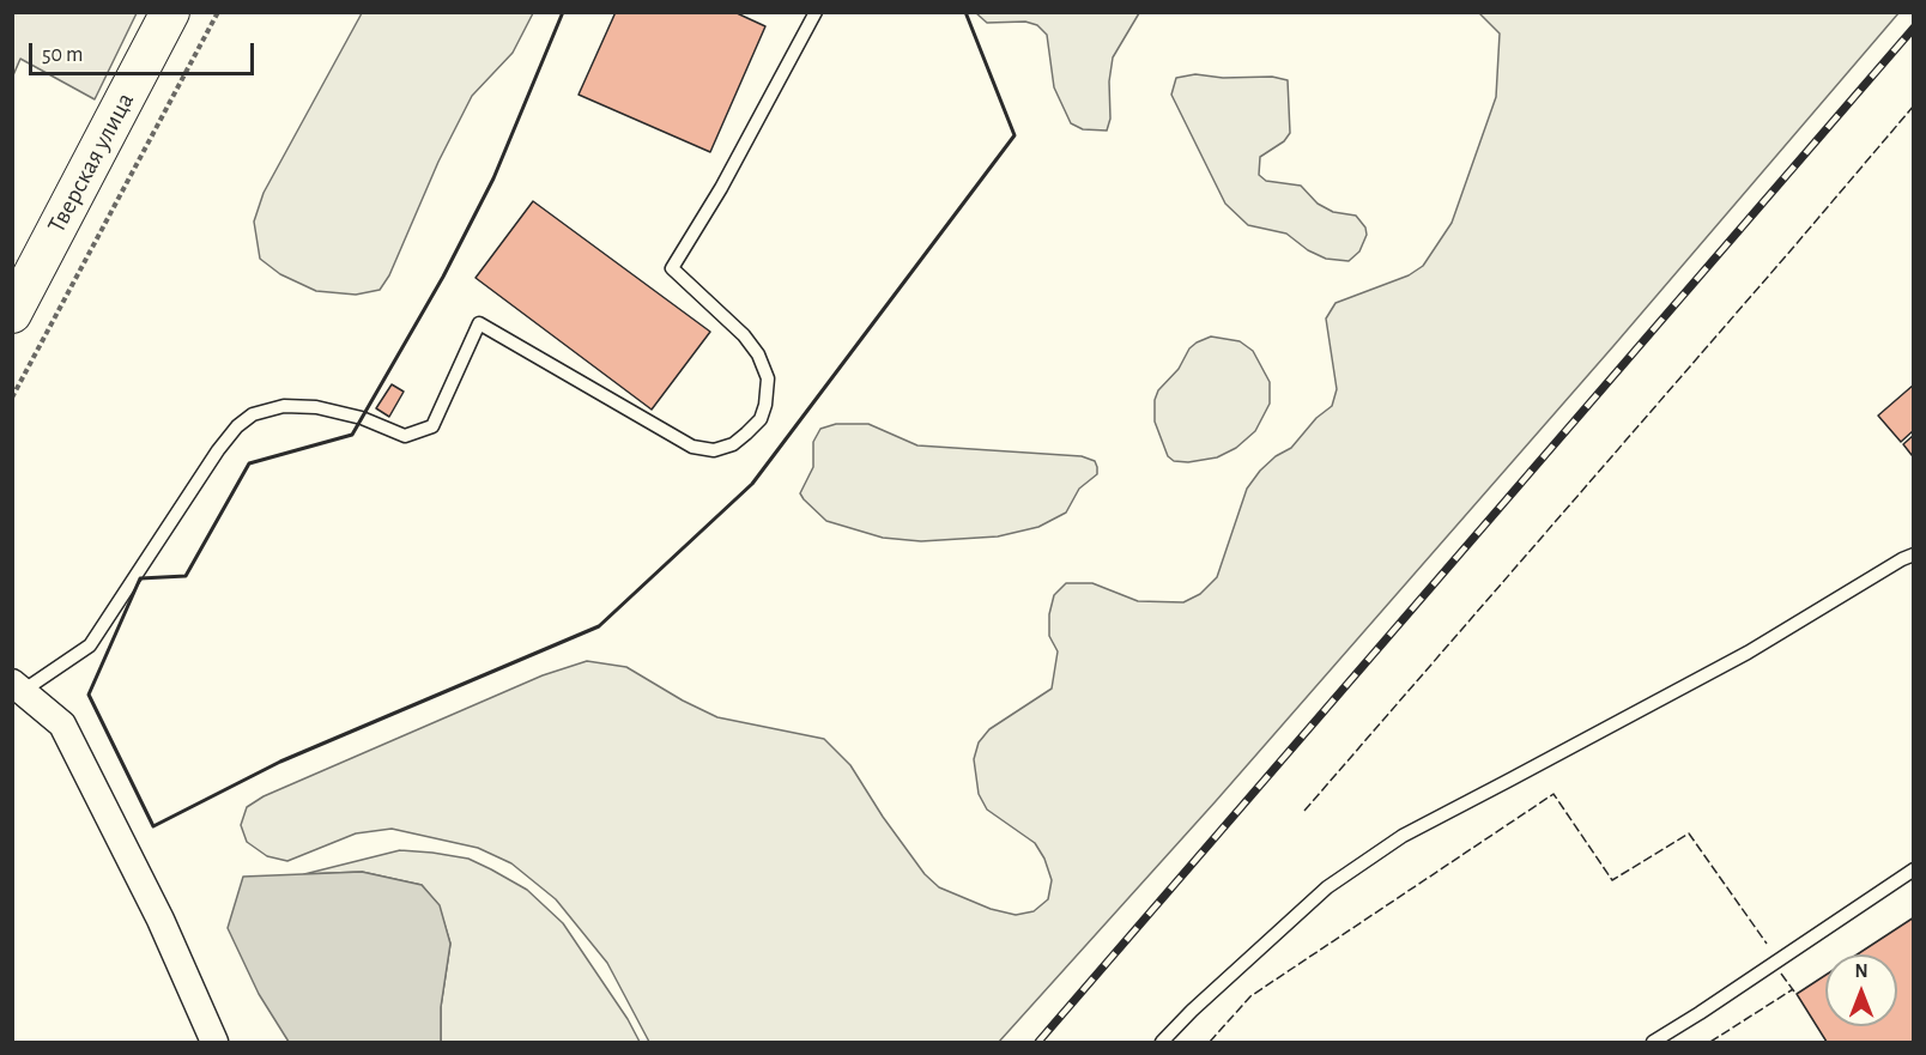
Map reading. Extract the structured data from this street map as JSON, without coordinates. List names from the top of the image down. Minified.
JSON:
{"streets":{"main road":["Тверская улица"]},"scale_bar":"50 m","north":"top"}
